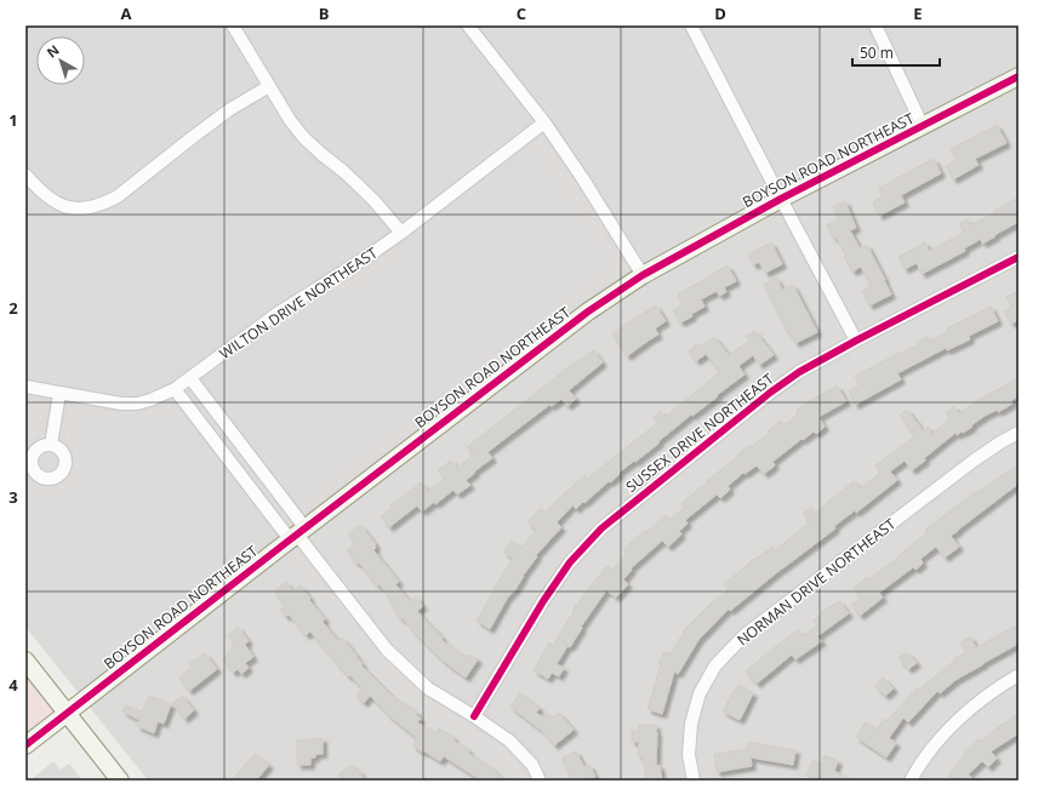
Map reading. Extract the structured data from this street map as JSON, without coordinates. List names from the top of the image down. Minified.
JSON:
{"streets":{"main road":["BOYSON ROAD NORTHEAST"],"street":["WILTON DRIVE NORTHEAST","SUSSEX DRIVE NORTHEAST","NORMAN DRIVE NORTHEAST"]},"scale_bar":"50 m","north":"top left","grid":{"columns":["A","B","C","D","E"],"rows":["1","2","3","4"]}}
